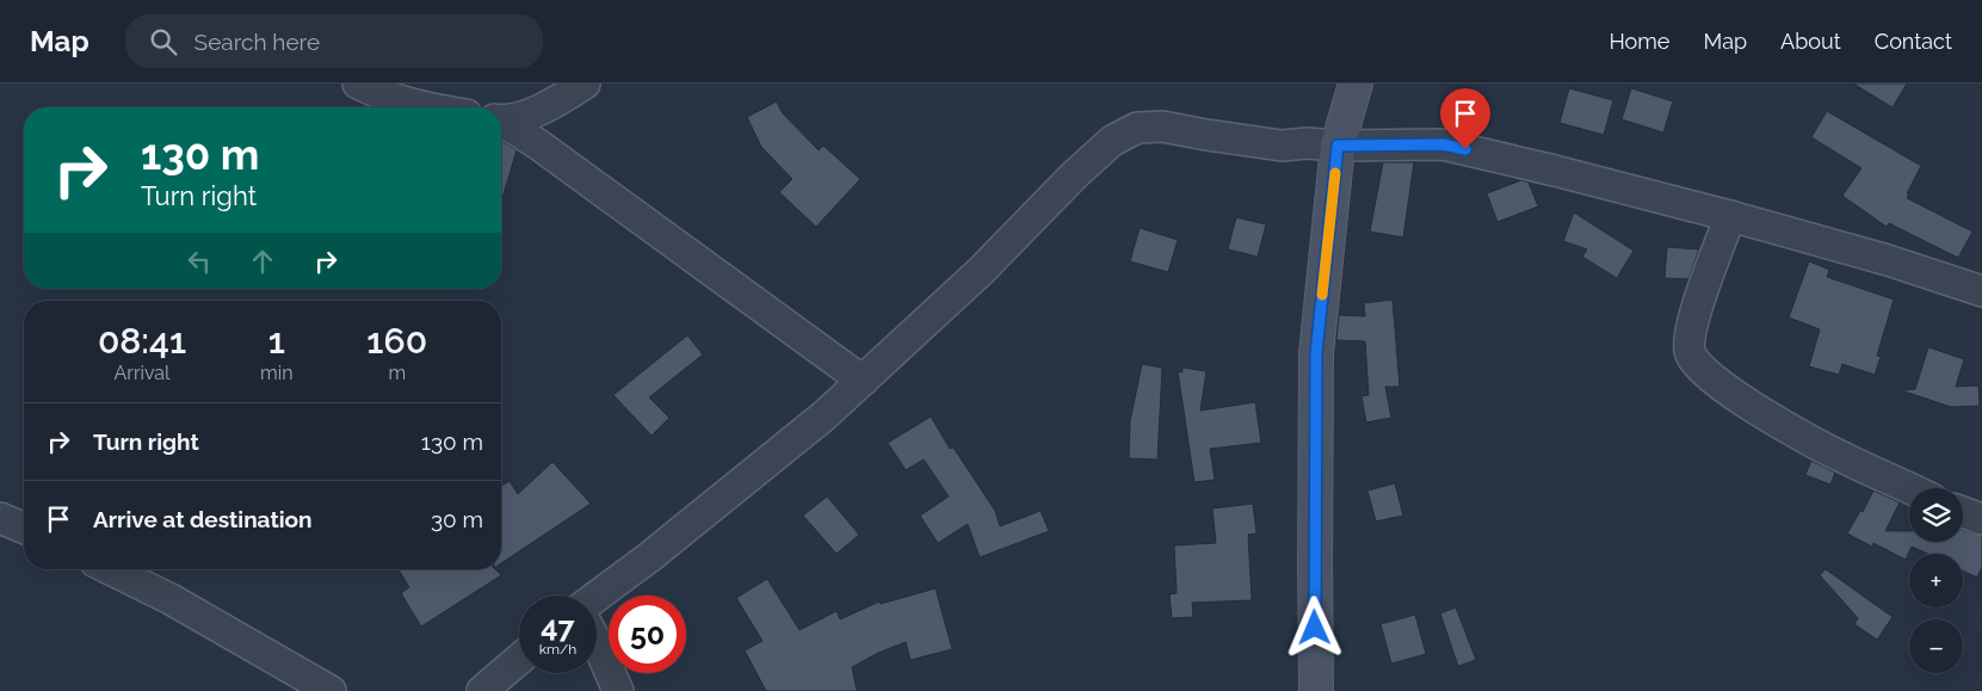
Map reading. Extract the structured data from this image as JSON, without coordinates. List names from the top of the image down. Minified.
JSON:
{"page":{"header":"Map","search":"Search here","nav":["Home","Map","About","Contact"],"turn":["130 m","Turn right"],"eta":["08:41","Arrival","1","min","160","m"],"list":[{"name":"Turn right","value":"130 m"},{"name":"Arrive at destination","value":"30 m"}],"map_buttons":["+","−"],"speed":"47 km/h","limit":"50"}}
